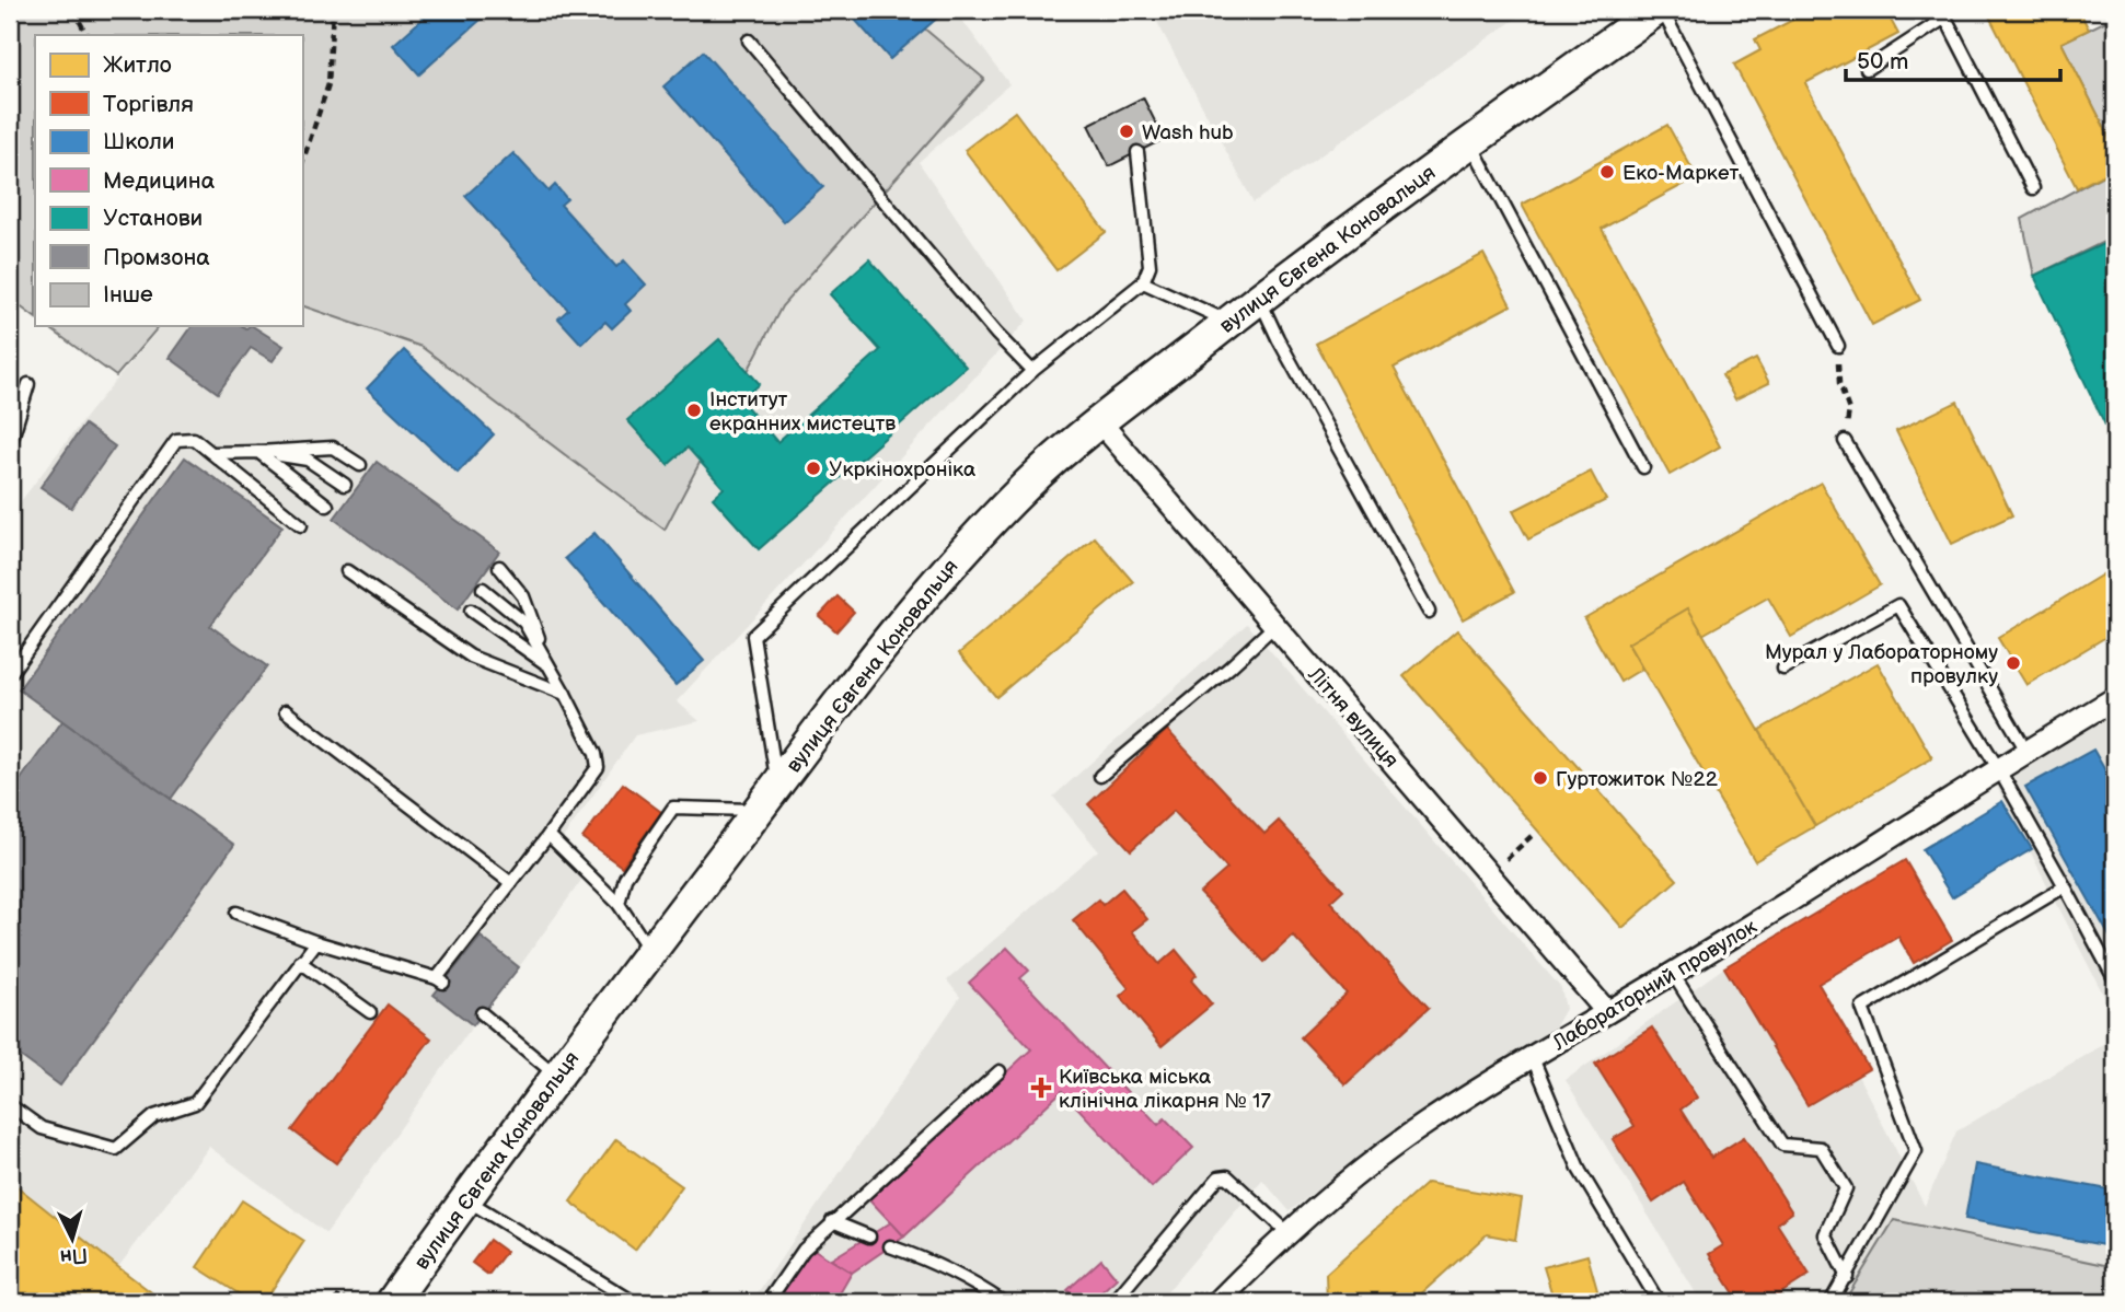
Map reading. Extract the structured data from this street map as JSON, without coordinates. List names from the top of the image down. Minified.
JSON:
{"streets":{"main road":["вулиця Євгена Коновальця"],"street":["Літня вулиця","Лабораторний провулок"]},"crossings":[["вулиця Євгена Коновальця","Літня вулиця"],["Літня вулиця","Лабораторний провулок"]],"places":{"other":["Wash hub","Еко-Маркет","Інститут екранних мистецтв","Укркінохроніка","Мурал у Лабораторному провулку","Гуртожиток №22"],"health":["Київська міська клінічна лікарня № 17"]},"legend":["Житло","Торгівля","Школи","Медицина","Установи","Промзона","Інше"],"scale_bar":"50 m","north":"bottom"}
